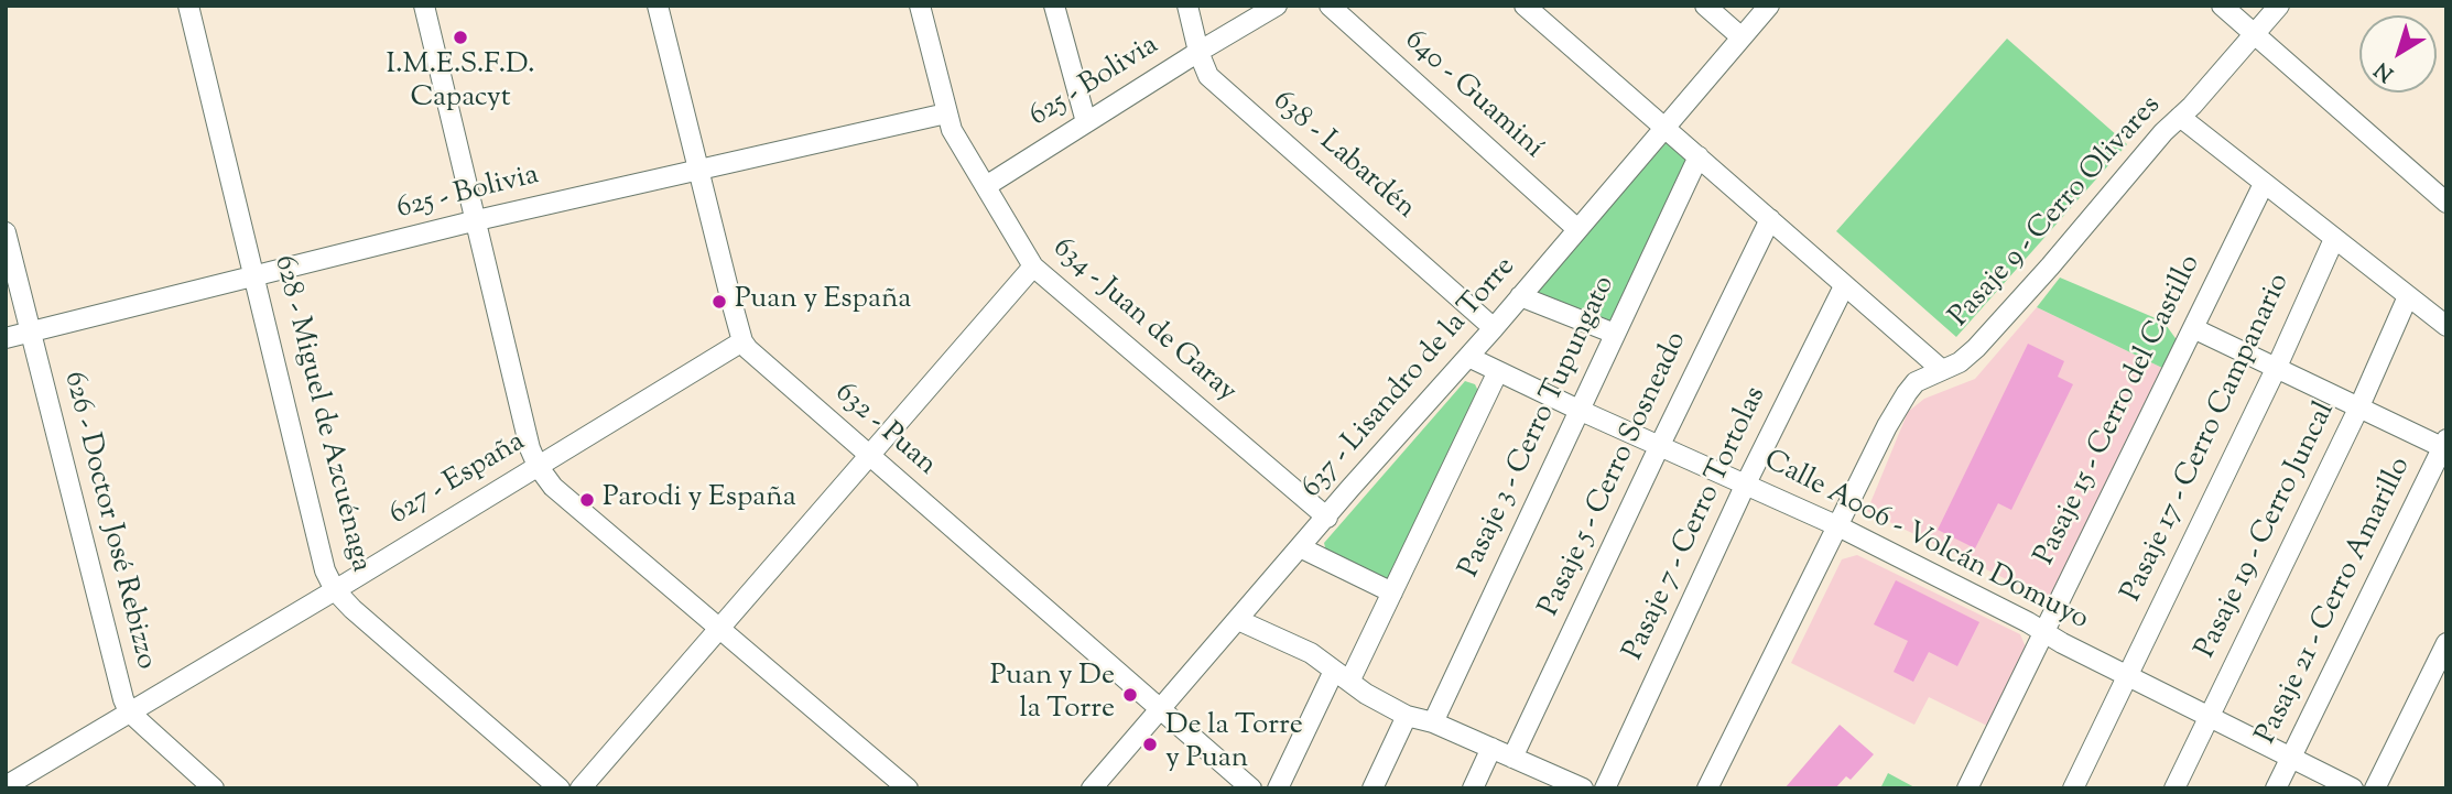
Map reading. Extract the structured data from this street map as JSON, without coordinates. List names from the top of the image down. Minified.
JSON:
{"streets":{"street":["625 - Bolivia","640 - Guaminí","638 - Labardén","Pasaje 9 - Cerro Olivares","634 - Juan de Garay","637 - Lisandro de la Torre","Pasaje 15 - Cerro del Castillo","628 - Miguel de Azcuénaga","Pasaje 3 - Cerro Tupungato","632 - Puan","Pasaje 17 - Cerro Campanario","Pasaje 5 - Cerro Sosneado","627 - España","626 - Doctor José Rebizzo","Pasaje 7 - Cerro Tortolas","Pasaje 19 - Cerro Juncal","Calle A006 - Volcán Domuyo","Pasaje 21 - Cerro Amarillo"]},"crossings":[["625 - Bolivia","638 - Labardén"],["625 - Bolivia","634 - Juan de Garay"],["625 - Bolivia","628 - Miguel de Azcuénaga"],["625 - Bolivia","626 - Doctor José Rebizzo"],["640 - Guaminí","637 - Lisandro de la Torre"],["638 - Labardén","637 - Lisandro de la Torre"],["Pasaje 9 - Cerro Olivares","Calle A006 - Volcán Domuyo"],["634 - Juan de Garay","637 - Lisandro de la Torre"],["637 - Lisandro de la Torre","632 - Puan"],["637 - Lisandro de la Torre","Calle A006 - Volcán Domuyo"],["Pasaje 15 - Cerro del Castillo","Calle A006 - Volcán Domuyo"],["628 - Miguel de Azcuénaga","627 - España"],["Pasaje 3 - Cerro Tupungato","Calle A006 - Volcán Domuyo"],["632 - Puan","627 - España"],["Pasaje 17 - Cerro Campanario","Calle A006 - Volcán Domuyo"],["Pasaje 5 - Cerro Sosneado","Calle A006 - Volcán Domuyo"],["627 - España","626 - Doctor José Rebizzo"],["Pasaje 7 - Cerro Tortolas","Calle A006 - Volcán Domuyo"],["Pasaje 19 - Cerro Juncal","Calle A006 - Volcán Domuyo"],["Calle A006 - Volcán Domuyo","Pasaje 21 - Cerro Amarillo"]],"places":["I.M.E.S.F.D. Capacyt","Puan y España","Parodi y España","Puan y De la Torre","De la Torre y Puan"],"north":"bottom left"}
